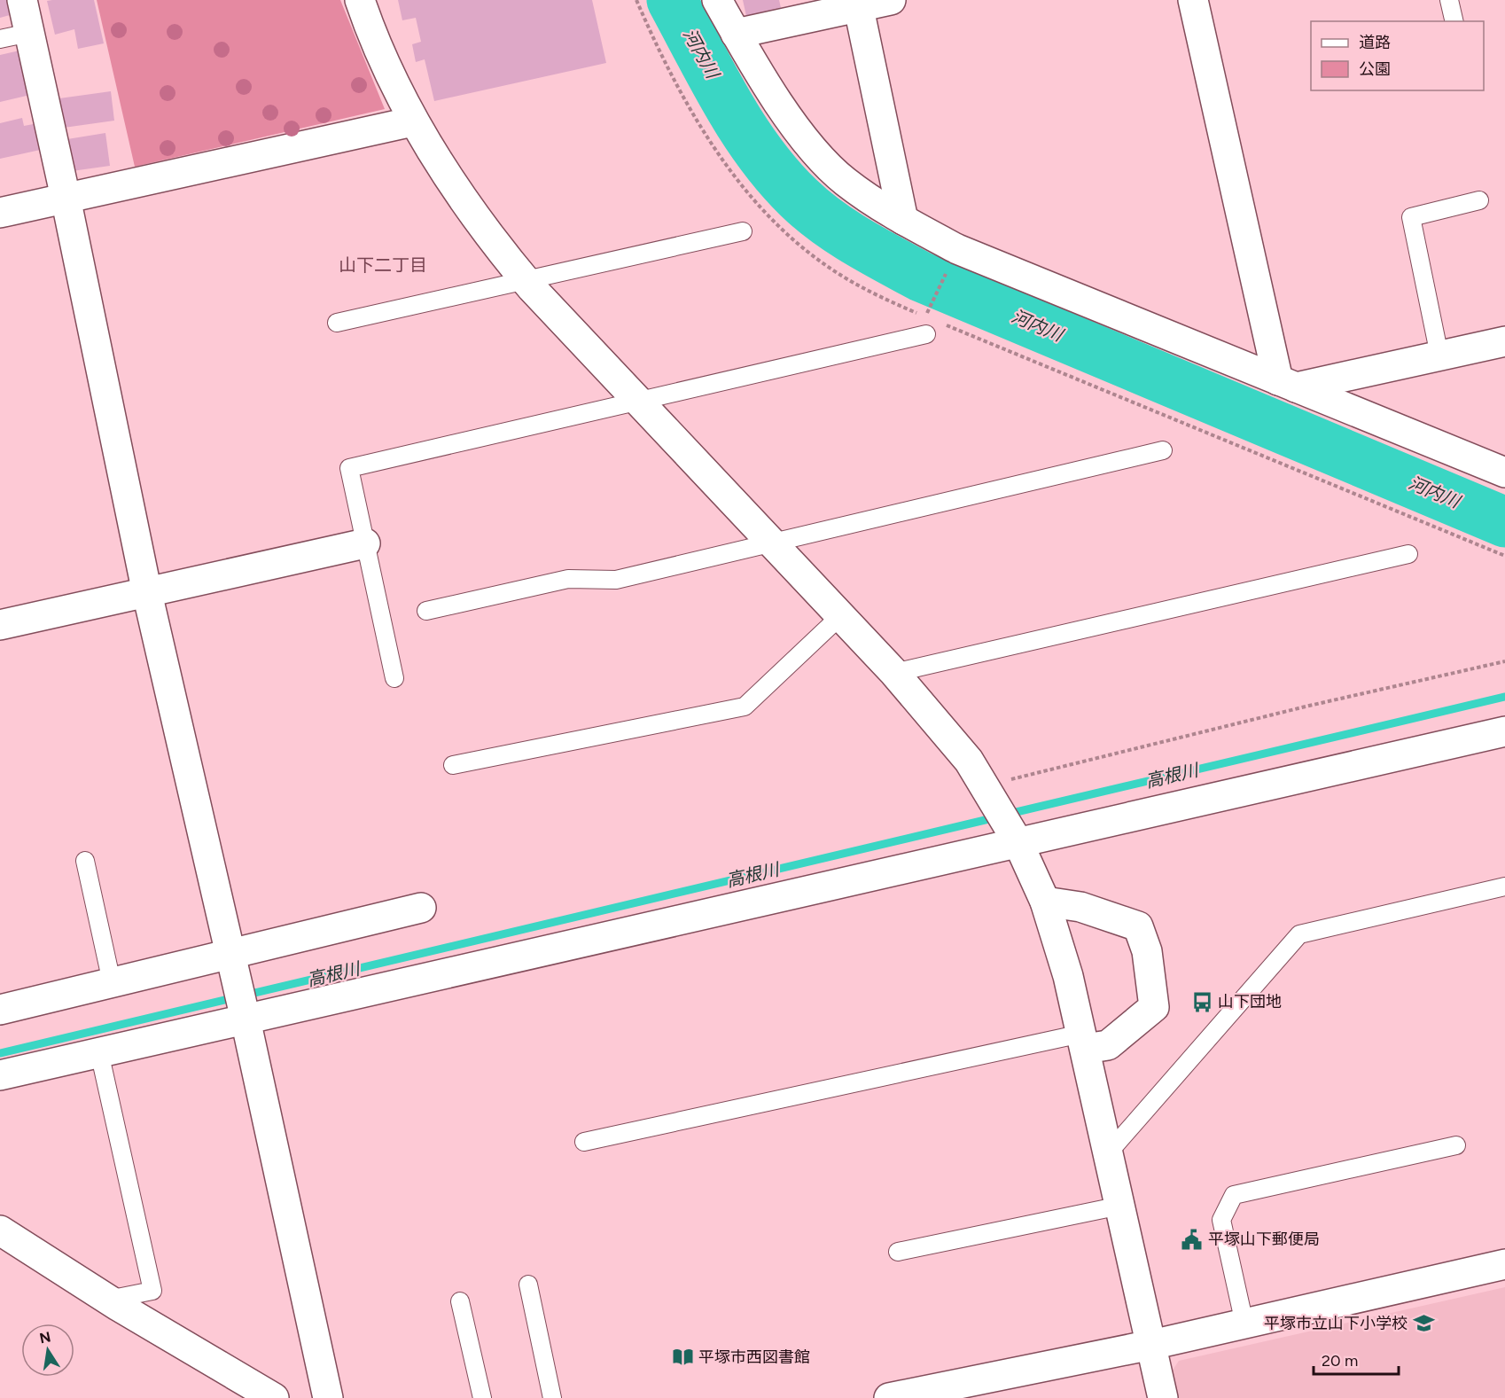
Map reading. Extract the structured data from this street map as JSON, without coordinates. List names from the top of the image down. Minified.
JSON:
{"districts":["山下二丁目"],"water":["河内川","高根川"],"places":{"bus stop":["山下団地"],"public building":["平塚山下郵便局"],"school or university":["平塚市立山下小学校"],"library":["平塚市西図書館"]},"legend":["道路","公園"],"scale_bar":"20 m","north":"top"}
